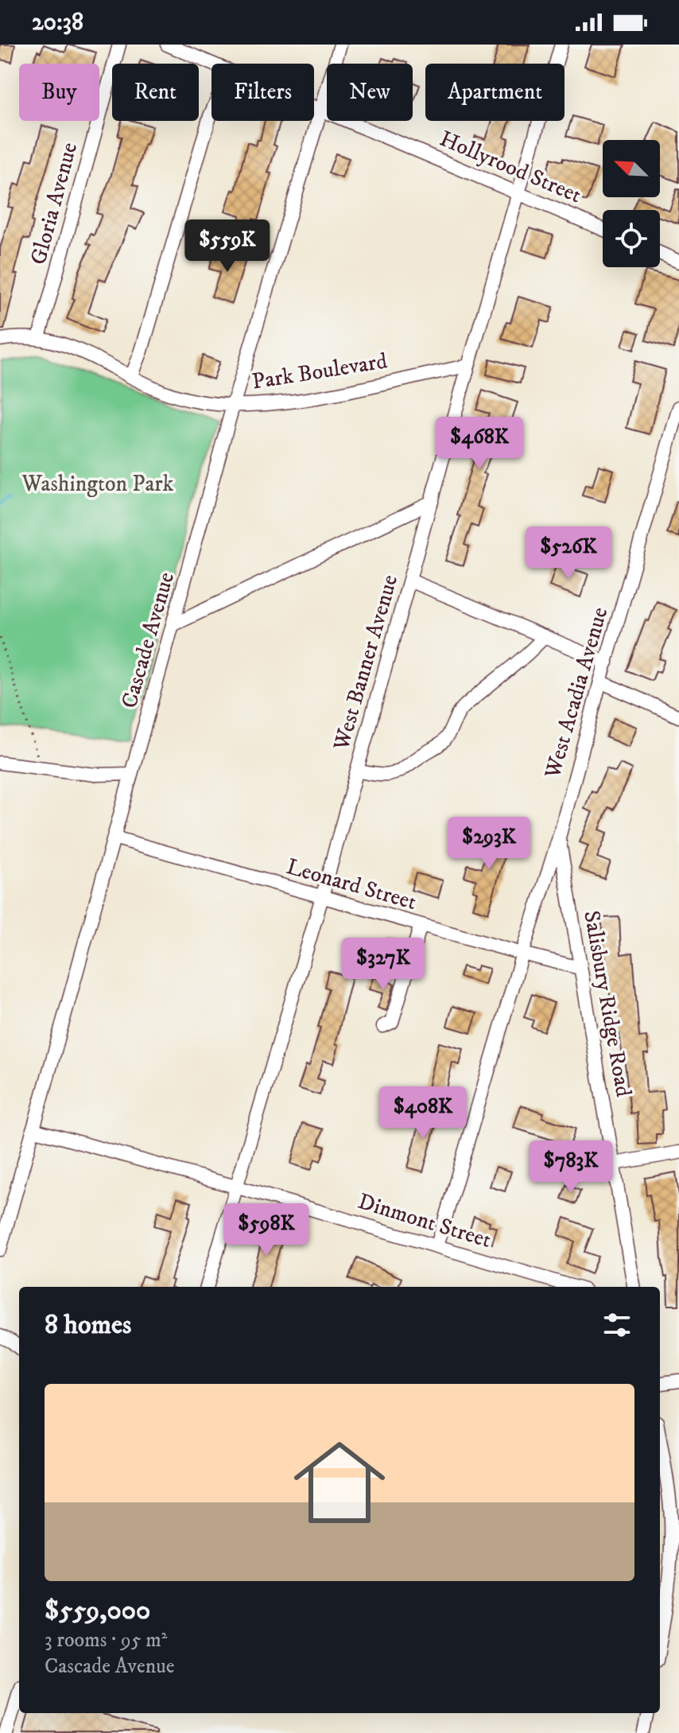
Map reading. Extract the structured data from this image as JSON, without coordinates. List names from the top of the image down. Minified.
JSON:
{"streets":{"street":["Hollyrood Street","Gloria Avenue","Park Boulevard","Cascade Avenue","West Banner Avenue","West Acadia Avenue","Leonard Street","Salisbury Ridge Road","Dinmont Street"]},"crossings":[["Hollyrood Street","Cascade Avenue"],["Hollyrood Street","West Banner Avenue"],["Gloria Avenue","Park Boulevard"],["Park Boulevard","Cascade Avenue"],["Park Boulevard","West Banner Avenue"],["Cascade Avenue","Leonard Street"],["Cascade Avenue","Dinmont Street"],["West Banner Avenue","Leonard Street"],["West Banner Avenue","Dinmont Street"],["West Acadia Avenue","Leonard Street"],["West Acadia Avenue","Salisbury Ridge Road"],["West Acadia Avenue","Dinmont Street"],["Leonard Street","Salisbury Ridge Road"]],"parks":["Washington Park"],"north":"top left","page":{"status":"20:38","chip":["Buy","Rent","Filters","New","Apartment"],"price":["$559K","$468K","$526K","$293K","$327K","$408K","$783K","$598K"],"heading":"8 homes","list":[{"name":"$559,000","note":"3 rooms · 95 m² · Cascade Avenue"}]}}
